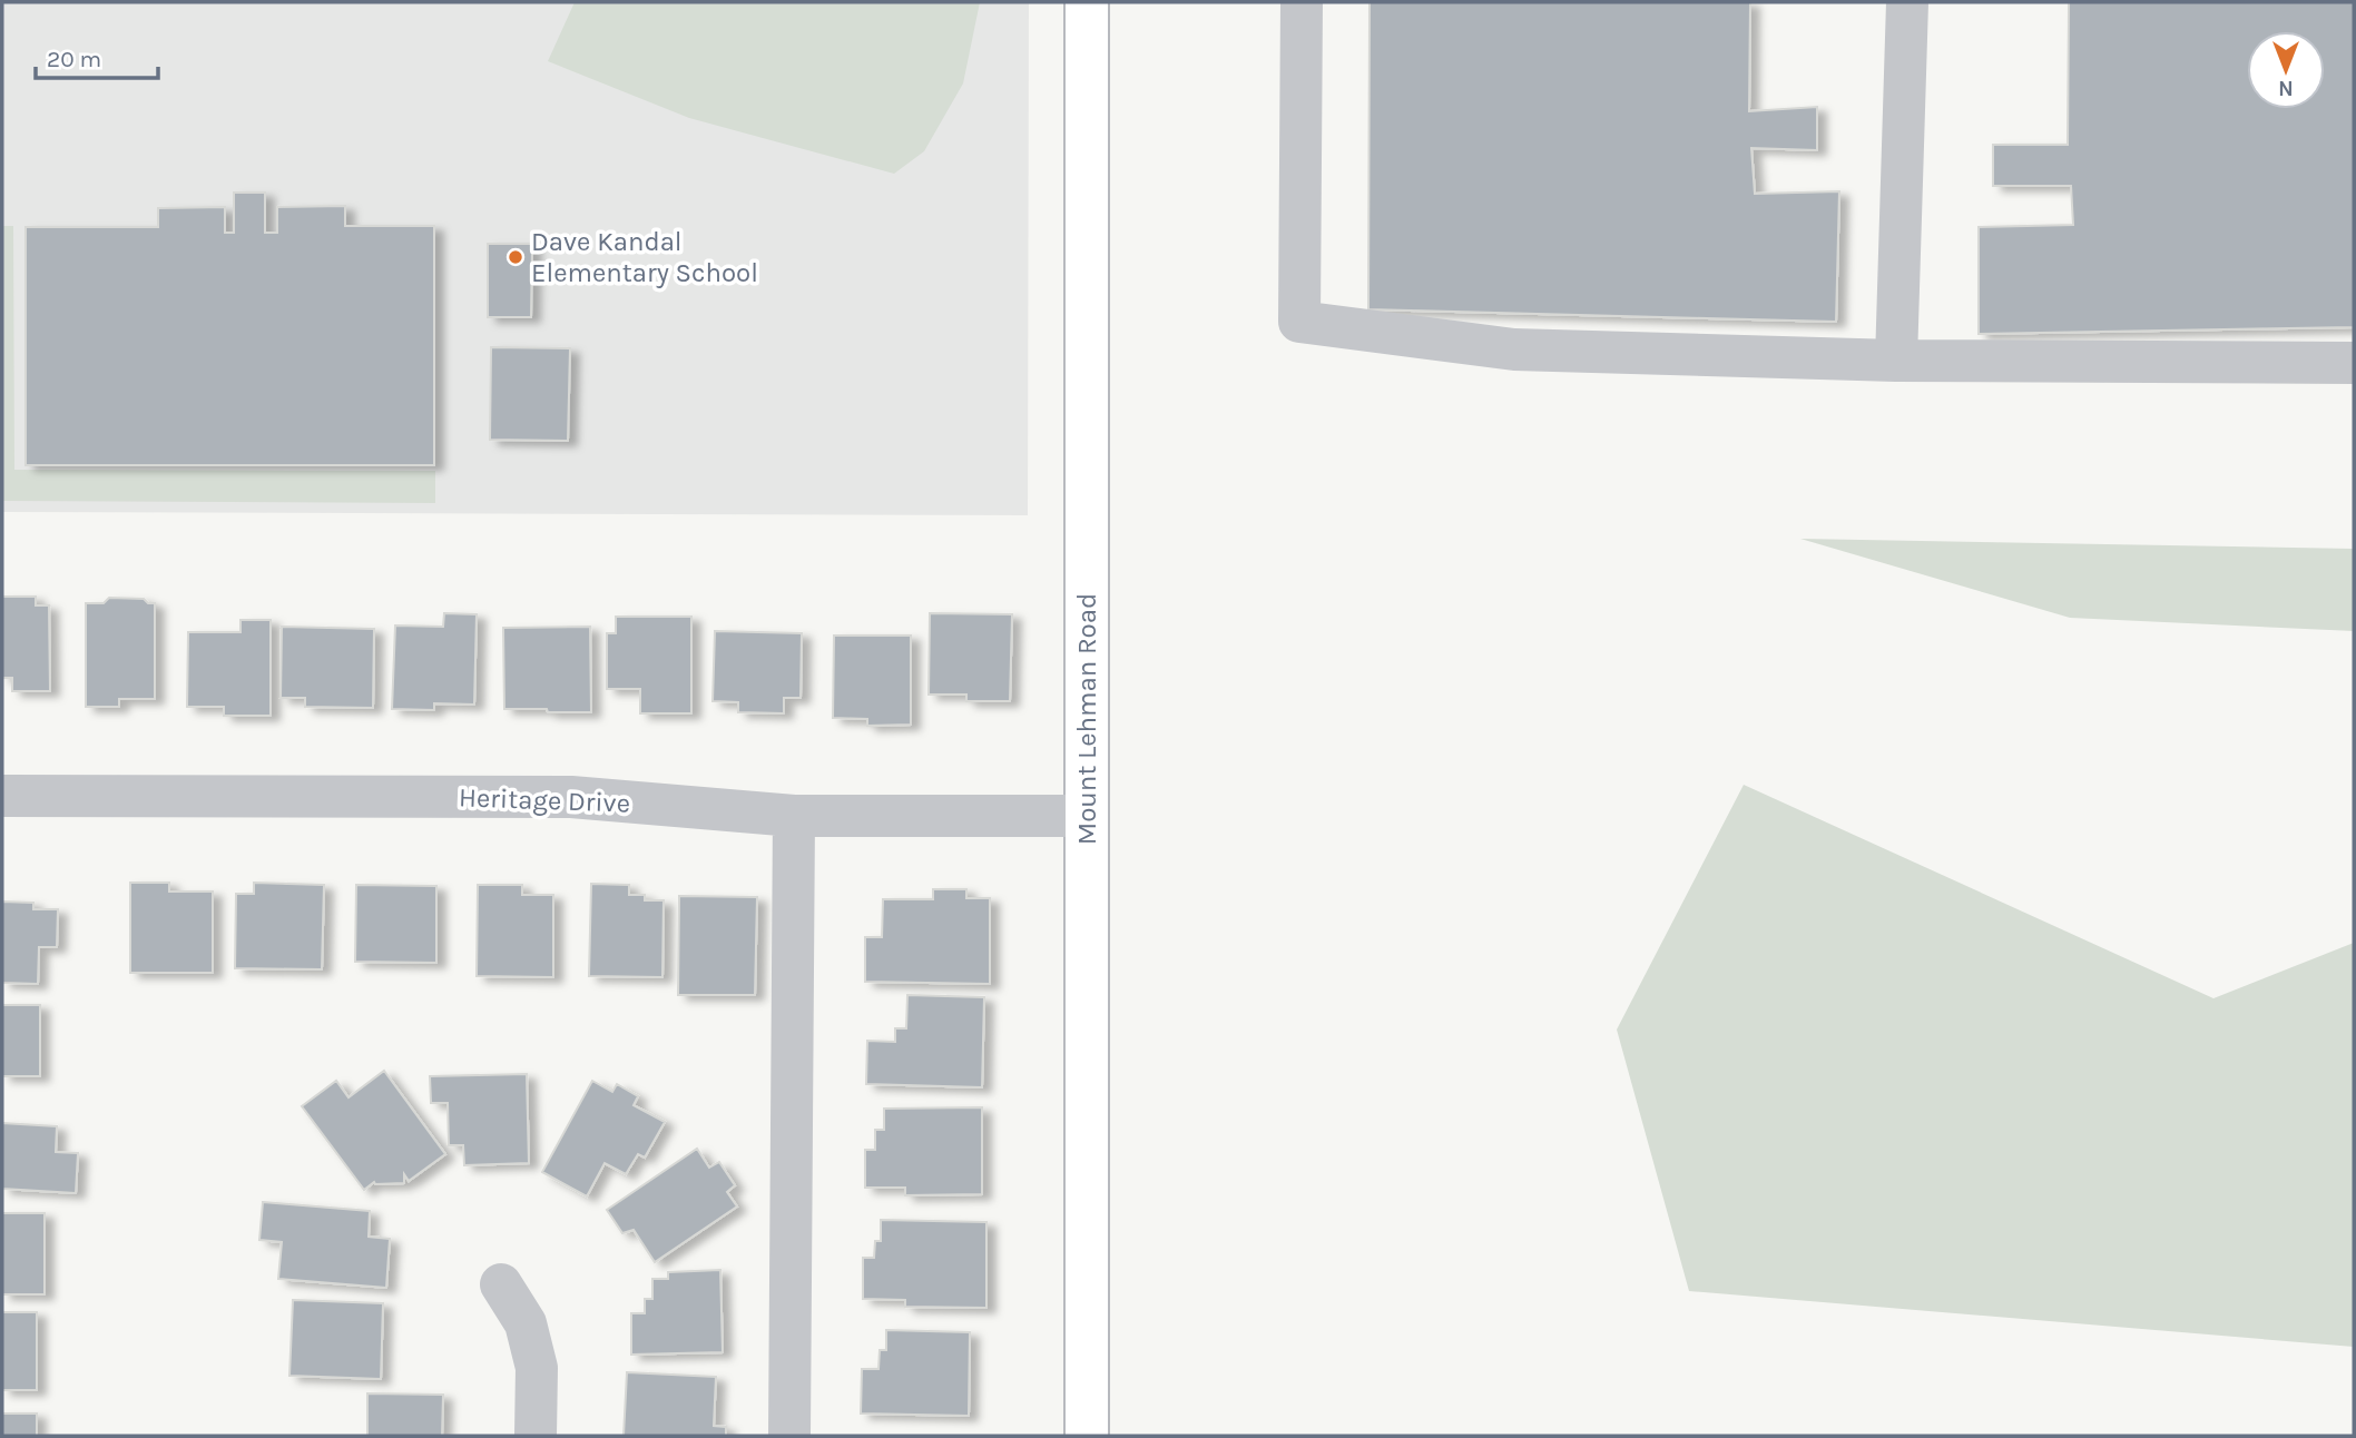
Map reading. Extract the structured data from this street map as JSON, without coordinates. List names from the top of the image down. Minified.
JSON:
{"streets":{"main road":["Mount Lehman Road"],"street":["Heritage Drive"]},"crossings":[["Mount Lehman Road","Heritage Drive"]],"places":["Dave Kandal Elementary School"],"scale_bar":"20 m","north":"bottom"}
